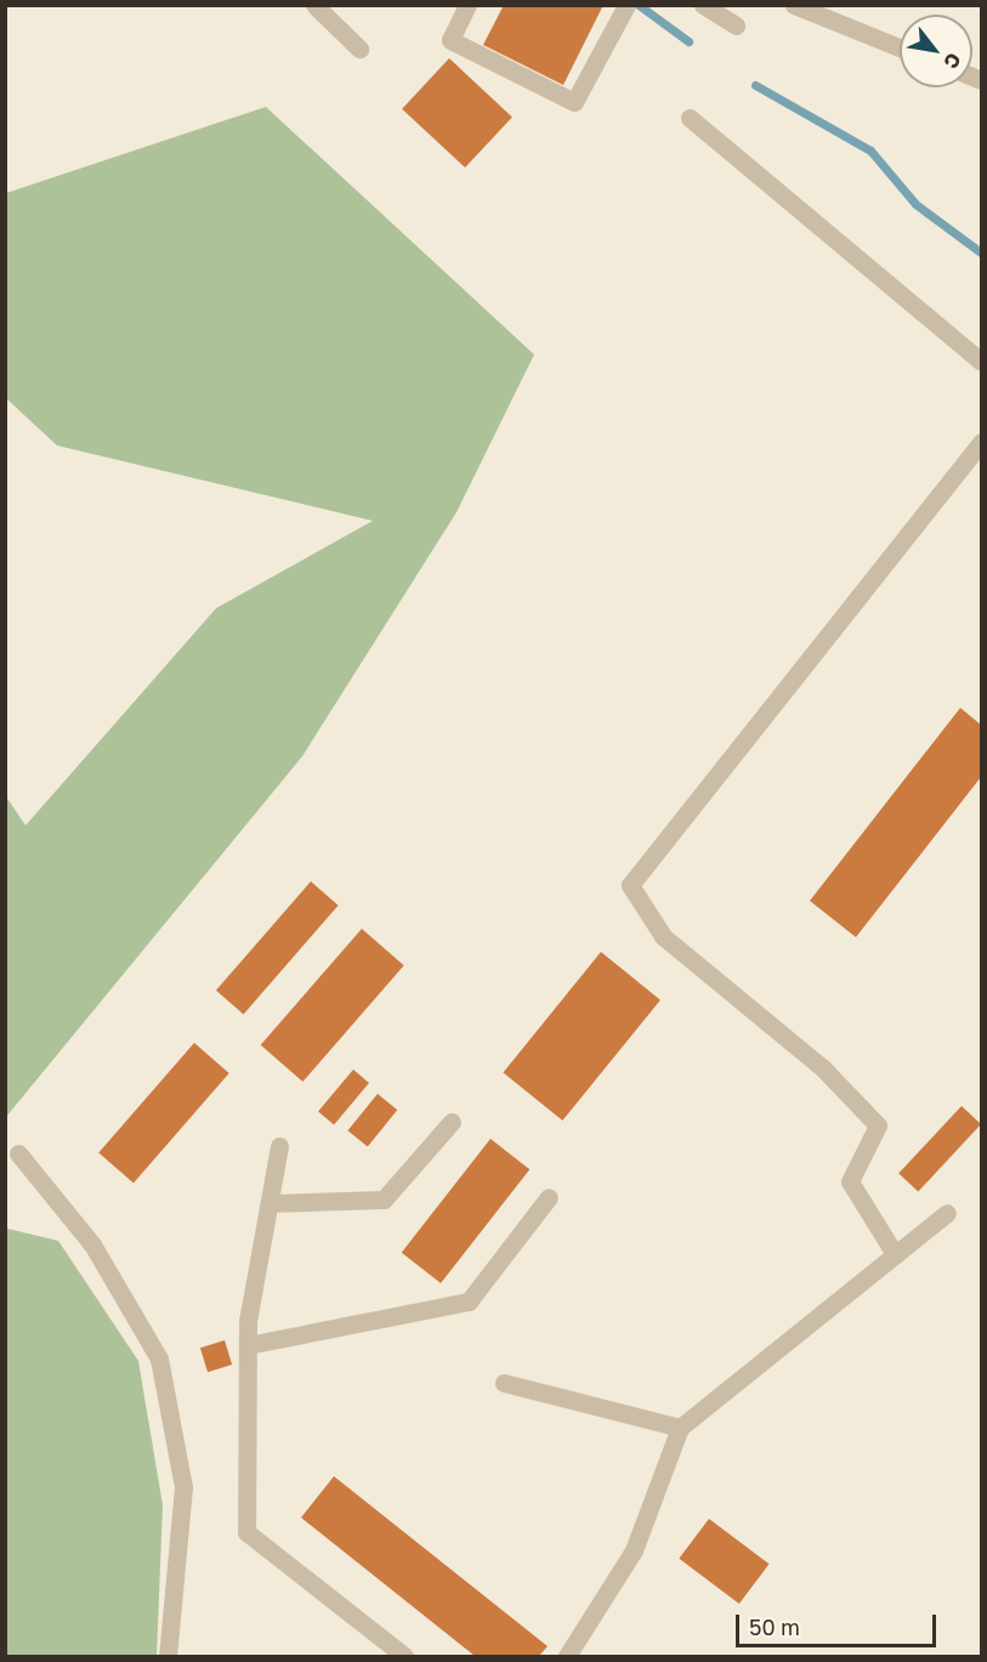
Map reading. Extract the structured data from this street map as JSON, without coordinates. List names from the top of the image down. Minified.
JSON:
{"scale_bar":"50 m","north":"bottom right"}
